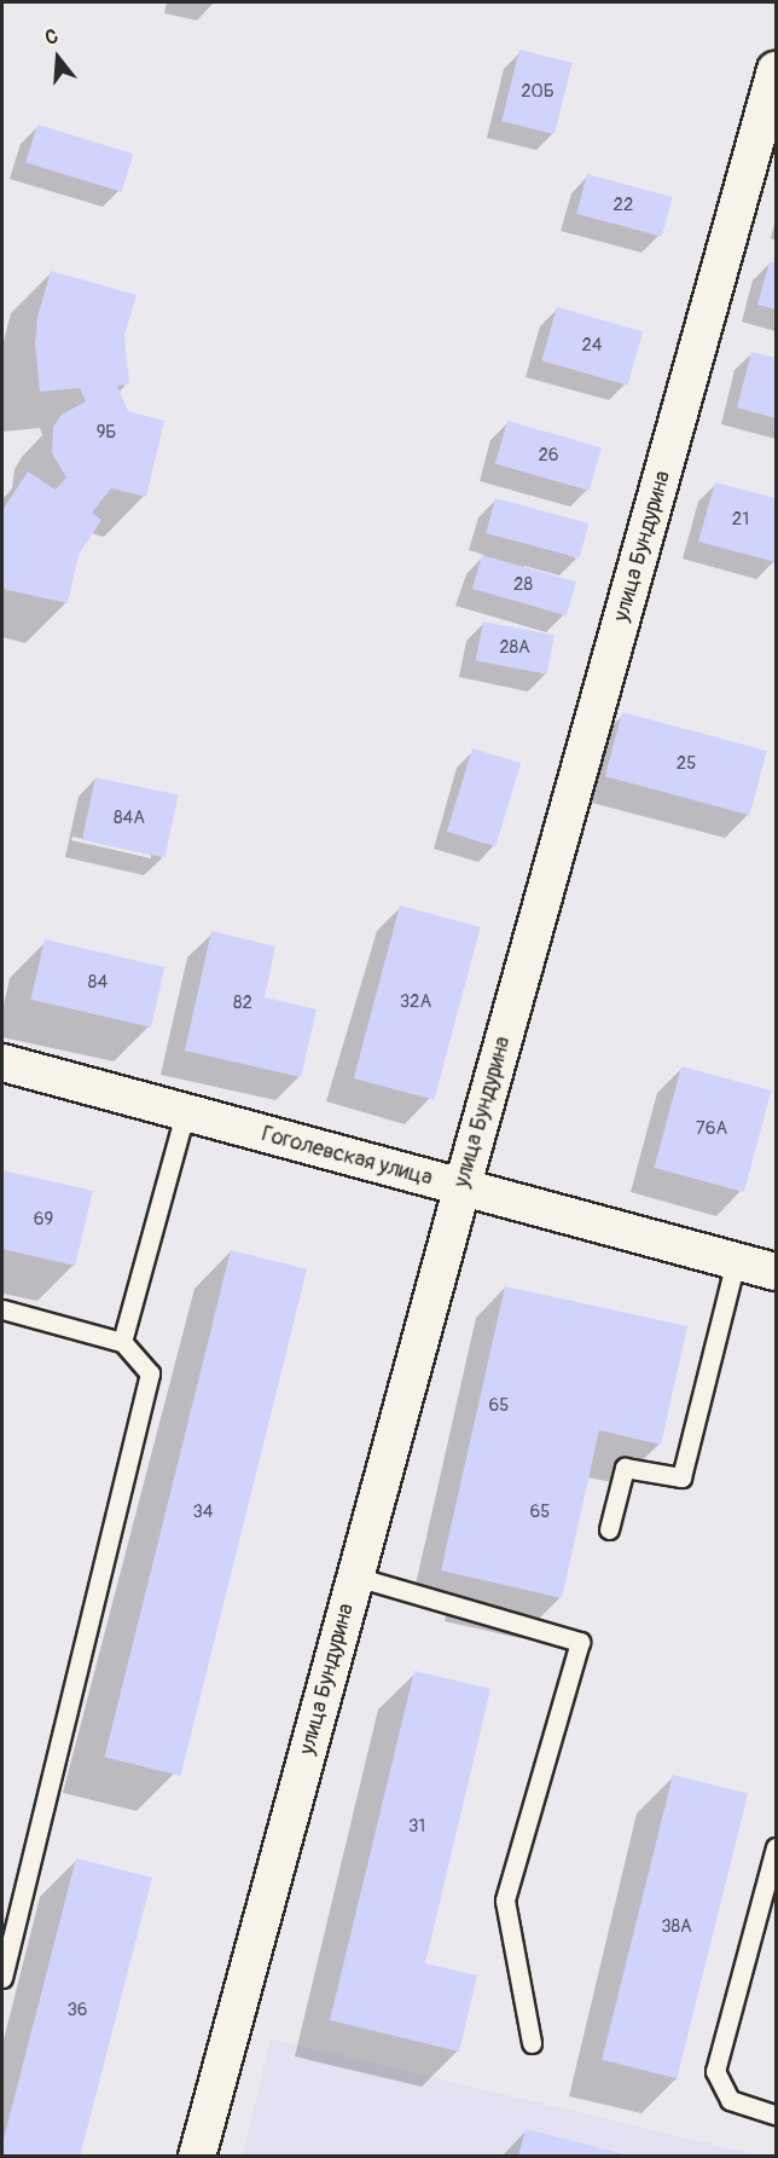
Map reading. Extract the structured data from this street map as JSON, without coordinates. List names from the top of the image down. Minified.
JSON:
{"streets":{"street":["улица Бундурина","Гоголевская улица"]},"crossings":[["улица Бундурина","Гоголевская улица"]],"house_numbers":["20Б","22","24","9Б","26","21","28","28А","25","84А","84","32А","82","76А","69","65","34","65","31","38А","36"],"north":"top"}
